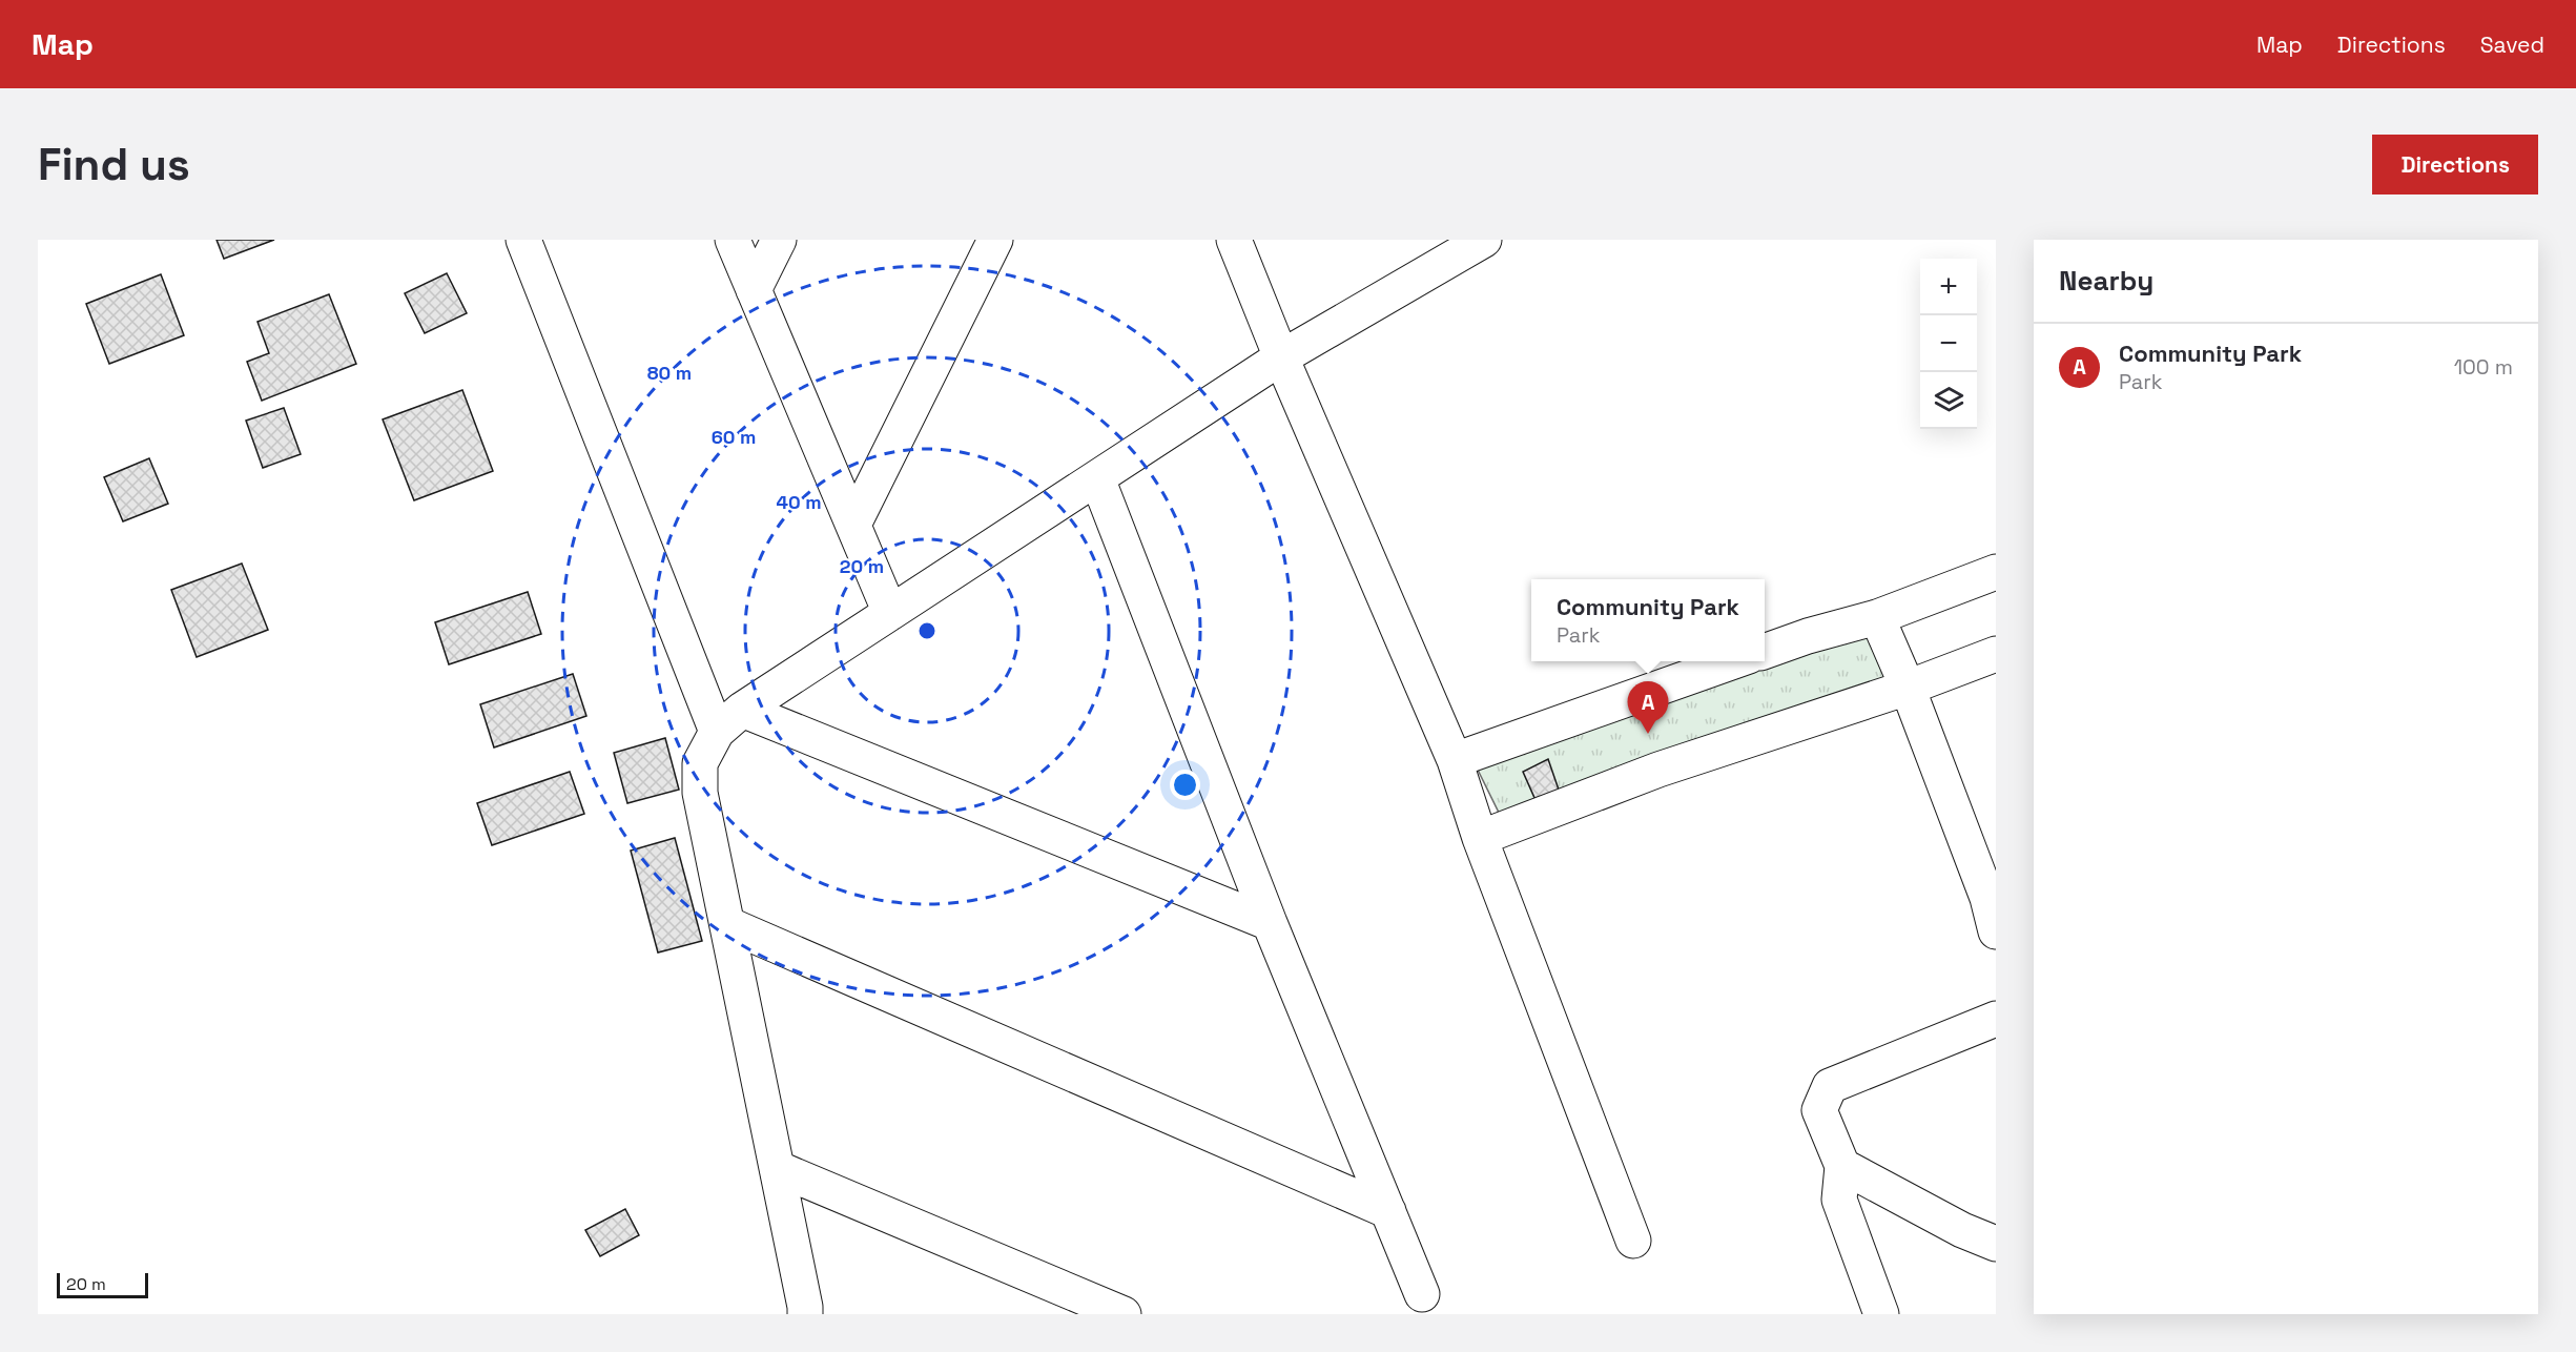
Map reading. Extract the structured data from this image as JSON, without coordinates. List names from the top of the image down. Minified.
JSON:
{"scale_bar":"20 m","page":{"header":"Map","nav":["Map","Directions","Saved"],"buttons":"Directions","title":"Find us","heading":"Nearby","map_buttons":["+","−"],"list":[{"mark":"A","name":"Community Park","note":"Park","value":"100 m"}],"popup":["Community Park","Park"],"pins":"A","scale":"20 m"},"rings":["80 m","60 m","40 m","20 m"]}
